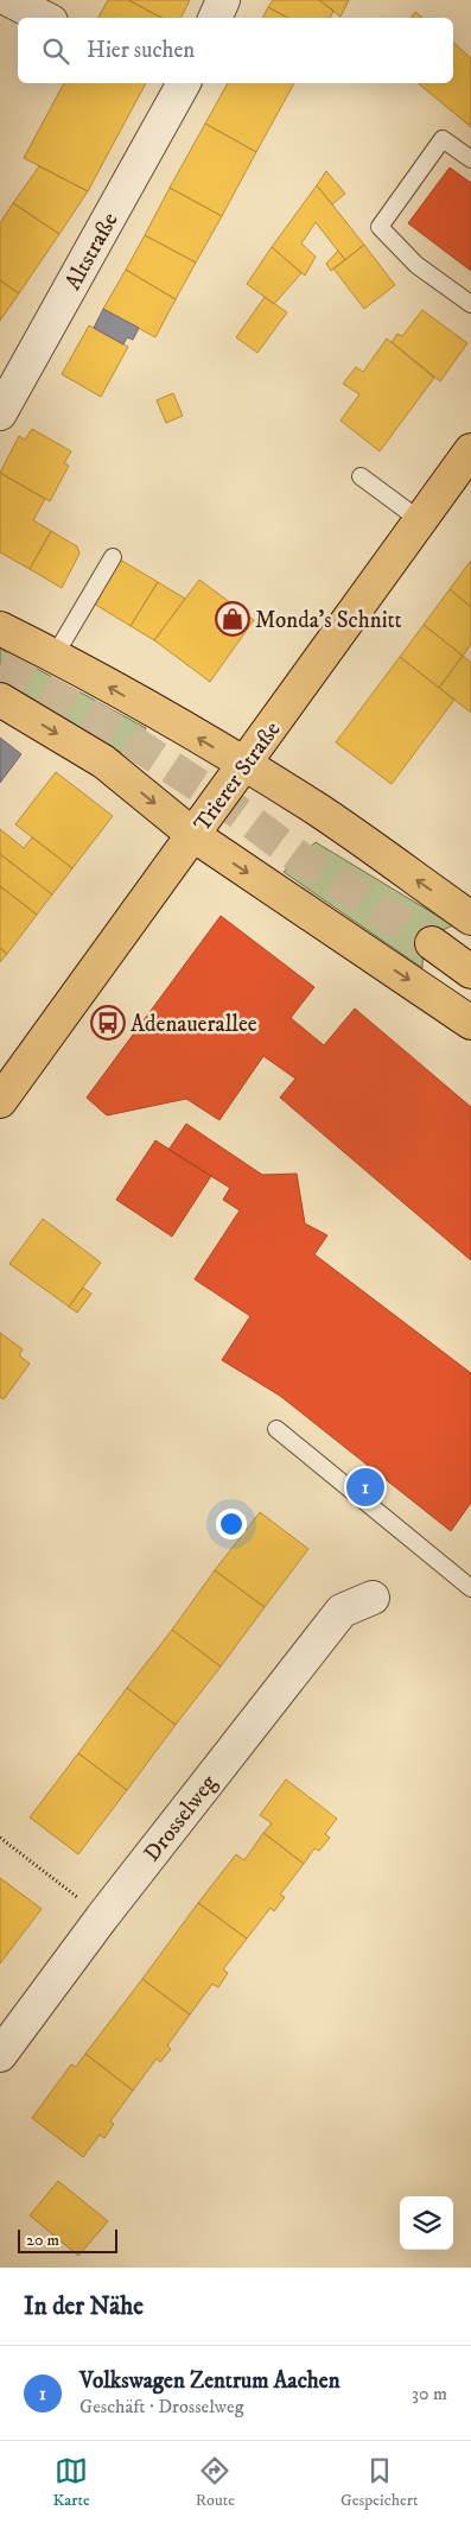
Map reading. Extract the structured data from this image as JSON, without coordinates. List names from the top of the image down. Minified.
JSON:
{"streets":{"main road":["Trierer Straße"],"street":["Altstraße","Drosselweg"]},"places":{"shop":["Monda's Schnitt"],"bus stop":["Adenauerallee"]},"scale_bar":"20 m","page":{"search":"Hier suchen","pins":"1","scale":"20 m","heading":"In der Nähe","list":[{"mark":"1","name":"Volkswagen Zentrum Aachen","note":"Geschäft · Drosselweg","value":"30 m"}],"nav":["Karte","Route","Gespeichert"]}}
